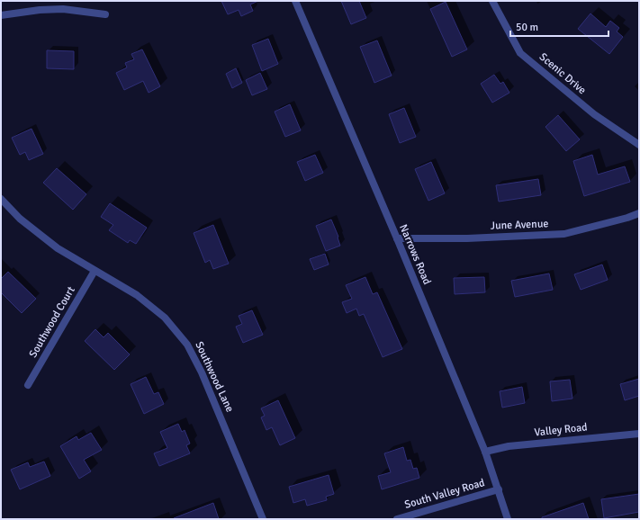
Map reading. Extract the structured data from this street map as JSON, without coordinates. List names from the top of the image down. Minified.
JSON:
{"streets":{"street":["Scenic Drive","June Avenue","Narrows Road","Southwood Court","Southwood Lane","Valley Road","South Valley Road"]},"crossings":[["June Avenue","Narrows Road"],["Narrows Road","Valley Road"],["Narrows Road","South Valley Road"],["Southwood Court","Southwood Lane"]],"scale_bar":"50 m"}
